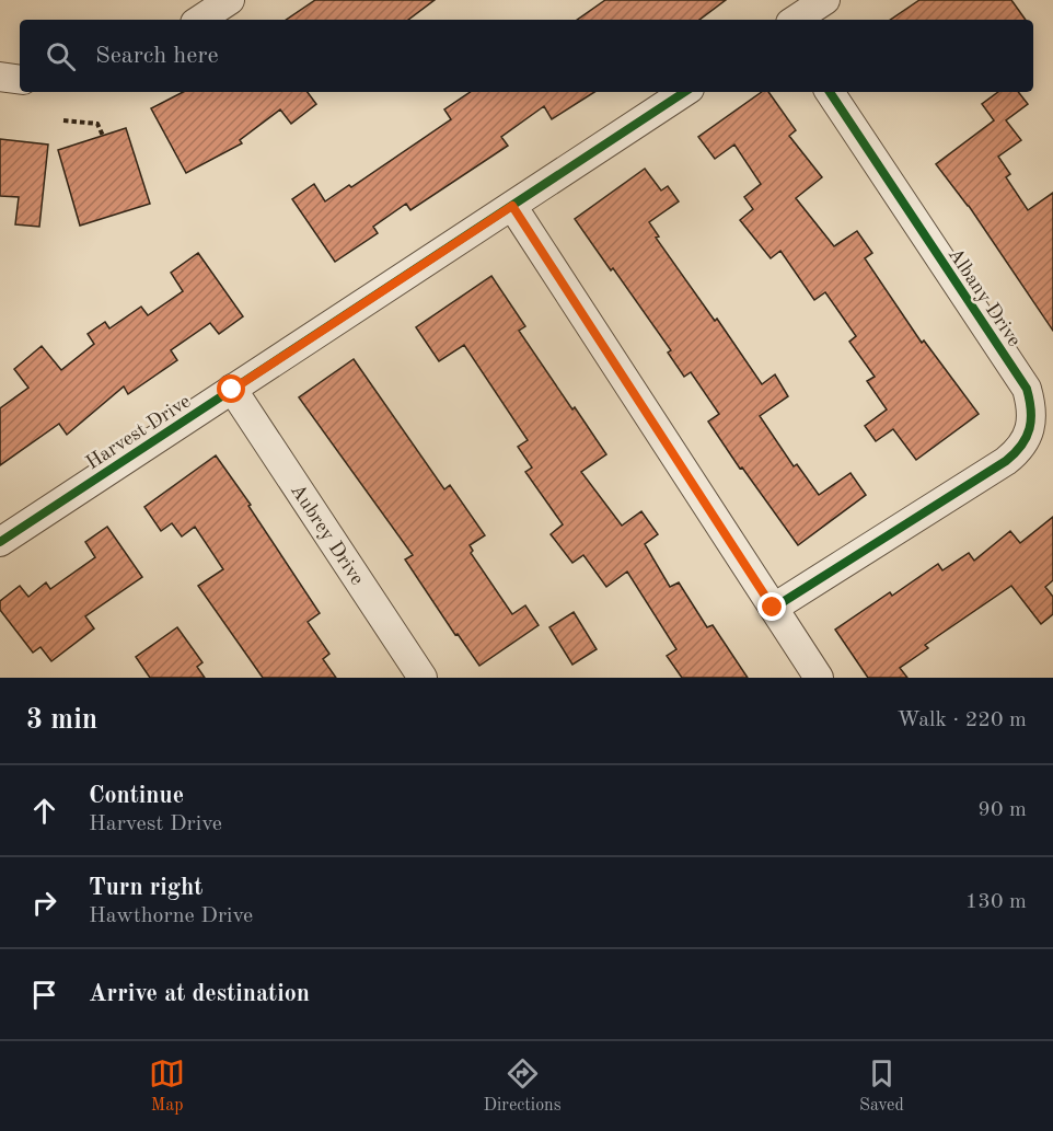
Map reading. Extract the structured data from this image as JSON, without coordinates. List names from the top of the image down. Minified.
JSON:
{"streets":{"street":["Albany Drive","Harvest Drive","Aubrey Drive"]},"crossings":[["Harvest Drive","Aubrey Drive"]],"page":{"search":"Search here","heading":["3 min","Walk · 220 m"],"list":[["Continue","Harvest Drive","90 m"],["Turn right","Hawthorne Drive","130 m"],"Arrive at destination"],"nav":["Map","Directions","Saved"]}}
